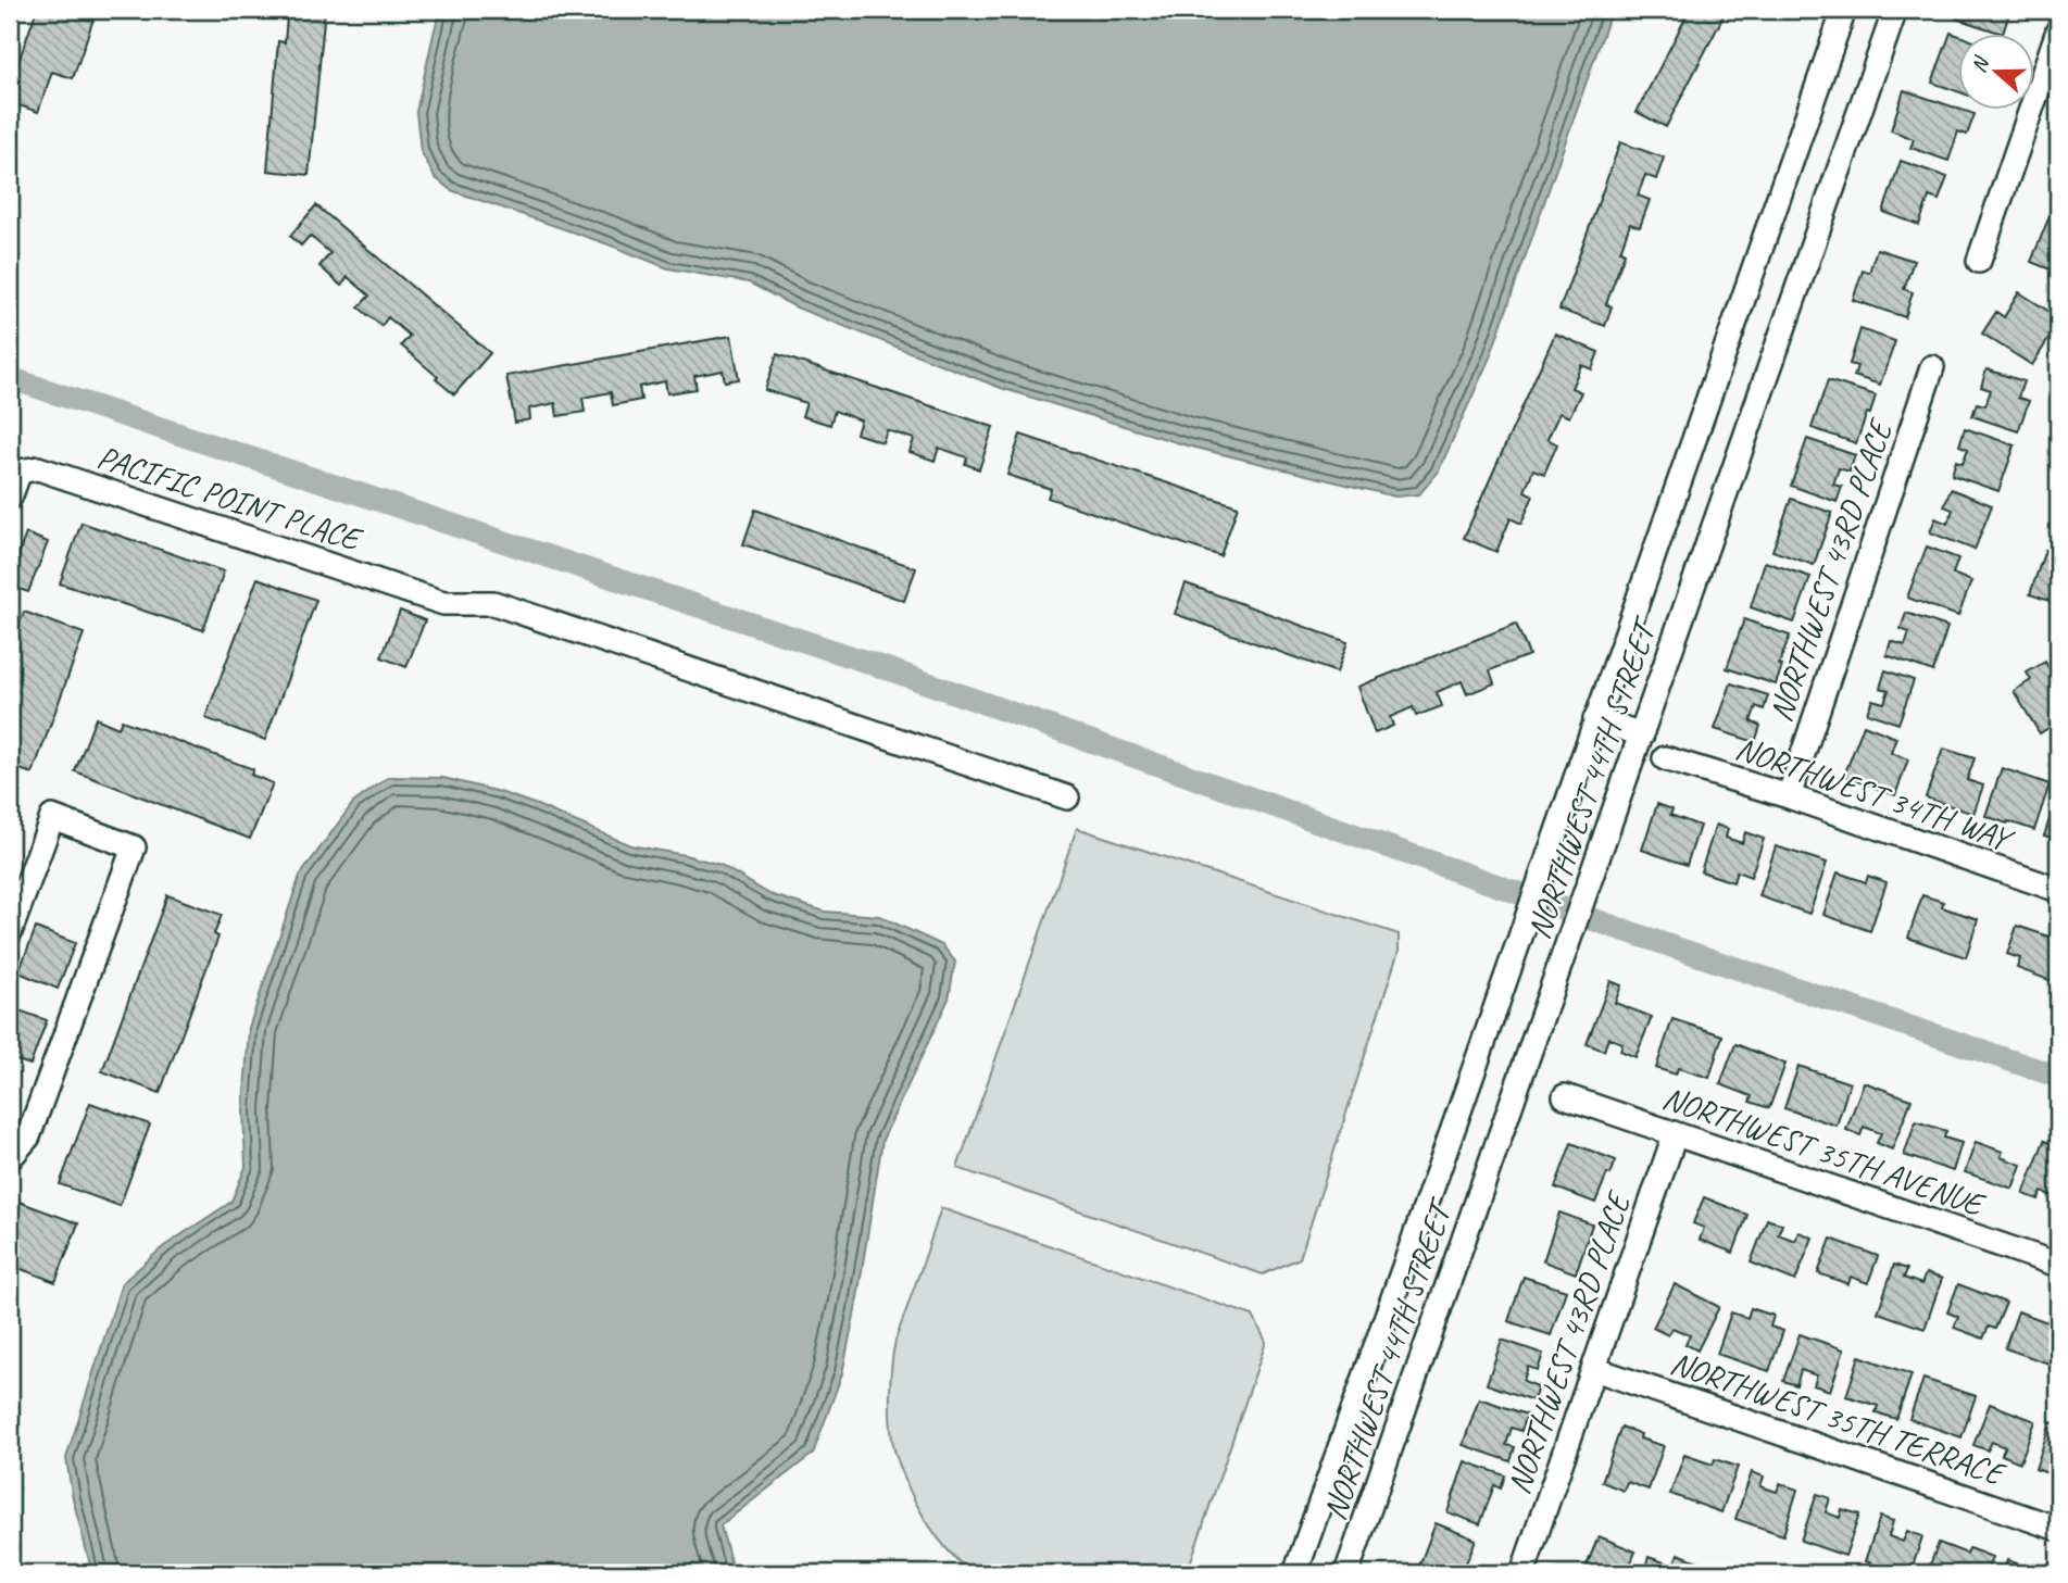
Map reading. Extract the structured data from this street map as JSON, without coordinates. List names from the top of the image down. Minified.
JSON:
{"streets":{"street":["PACIFIC POINT PLACE","NORTHWEST 43RD PLACE","NORTHWEST 44TH STREET","NORTHWEST 34TH WAY","NORTHWEST 35TH AVENUE","NORTHWEST 35TH TERRACE"]},"crossings":[["NORTHWEST 43RD PLACE","NORTHWEST 34TH WAY"],["NORTHWEST 43RD PLACE","NORTHWEST 35TH AVENUE"],["NORTHWEST 43RD PLACE","NORTHWEST 35TH TERRACE"]],"north":"left"}
